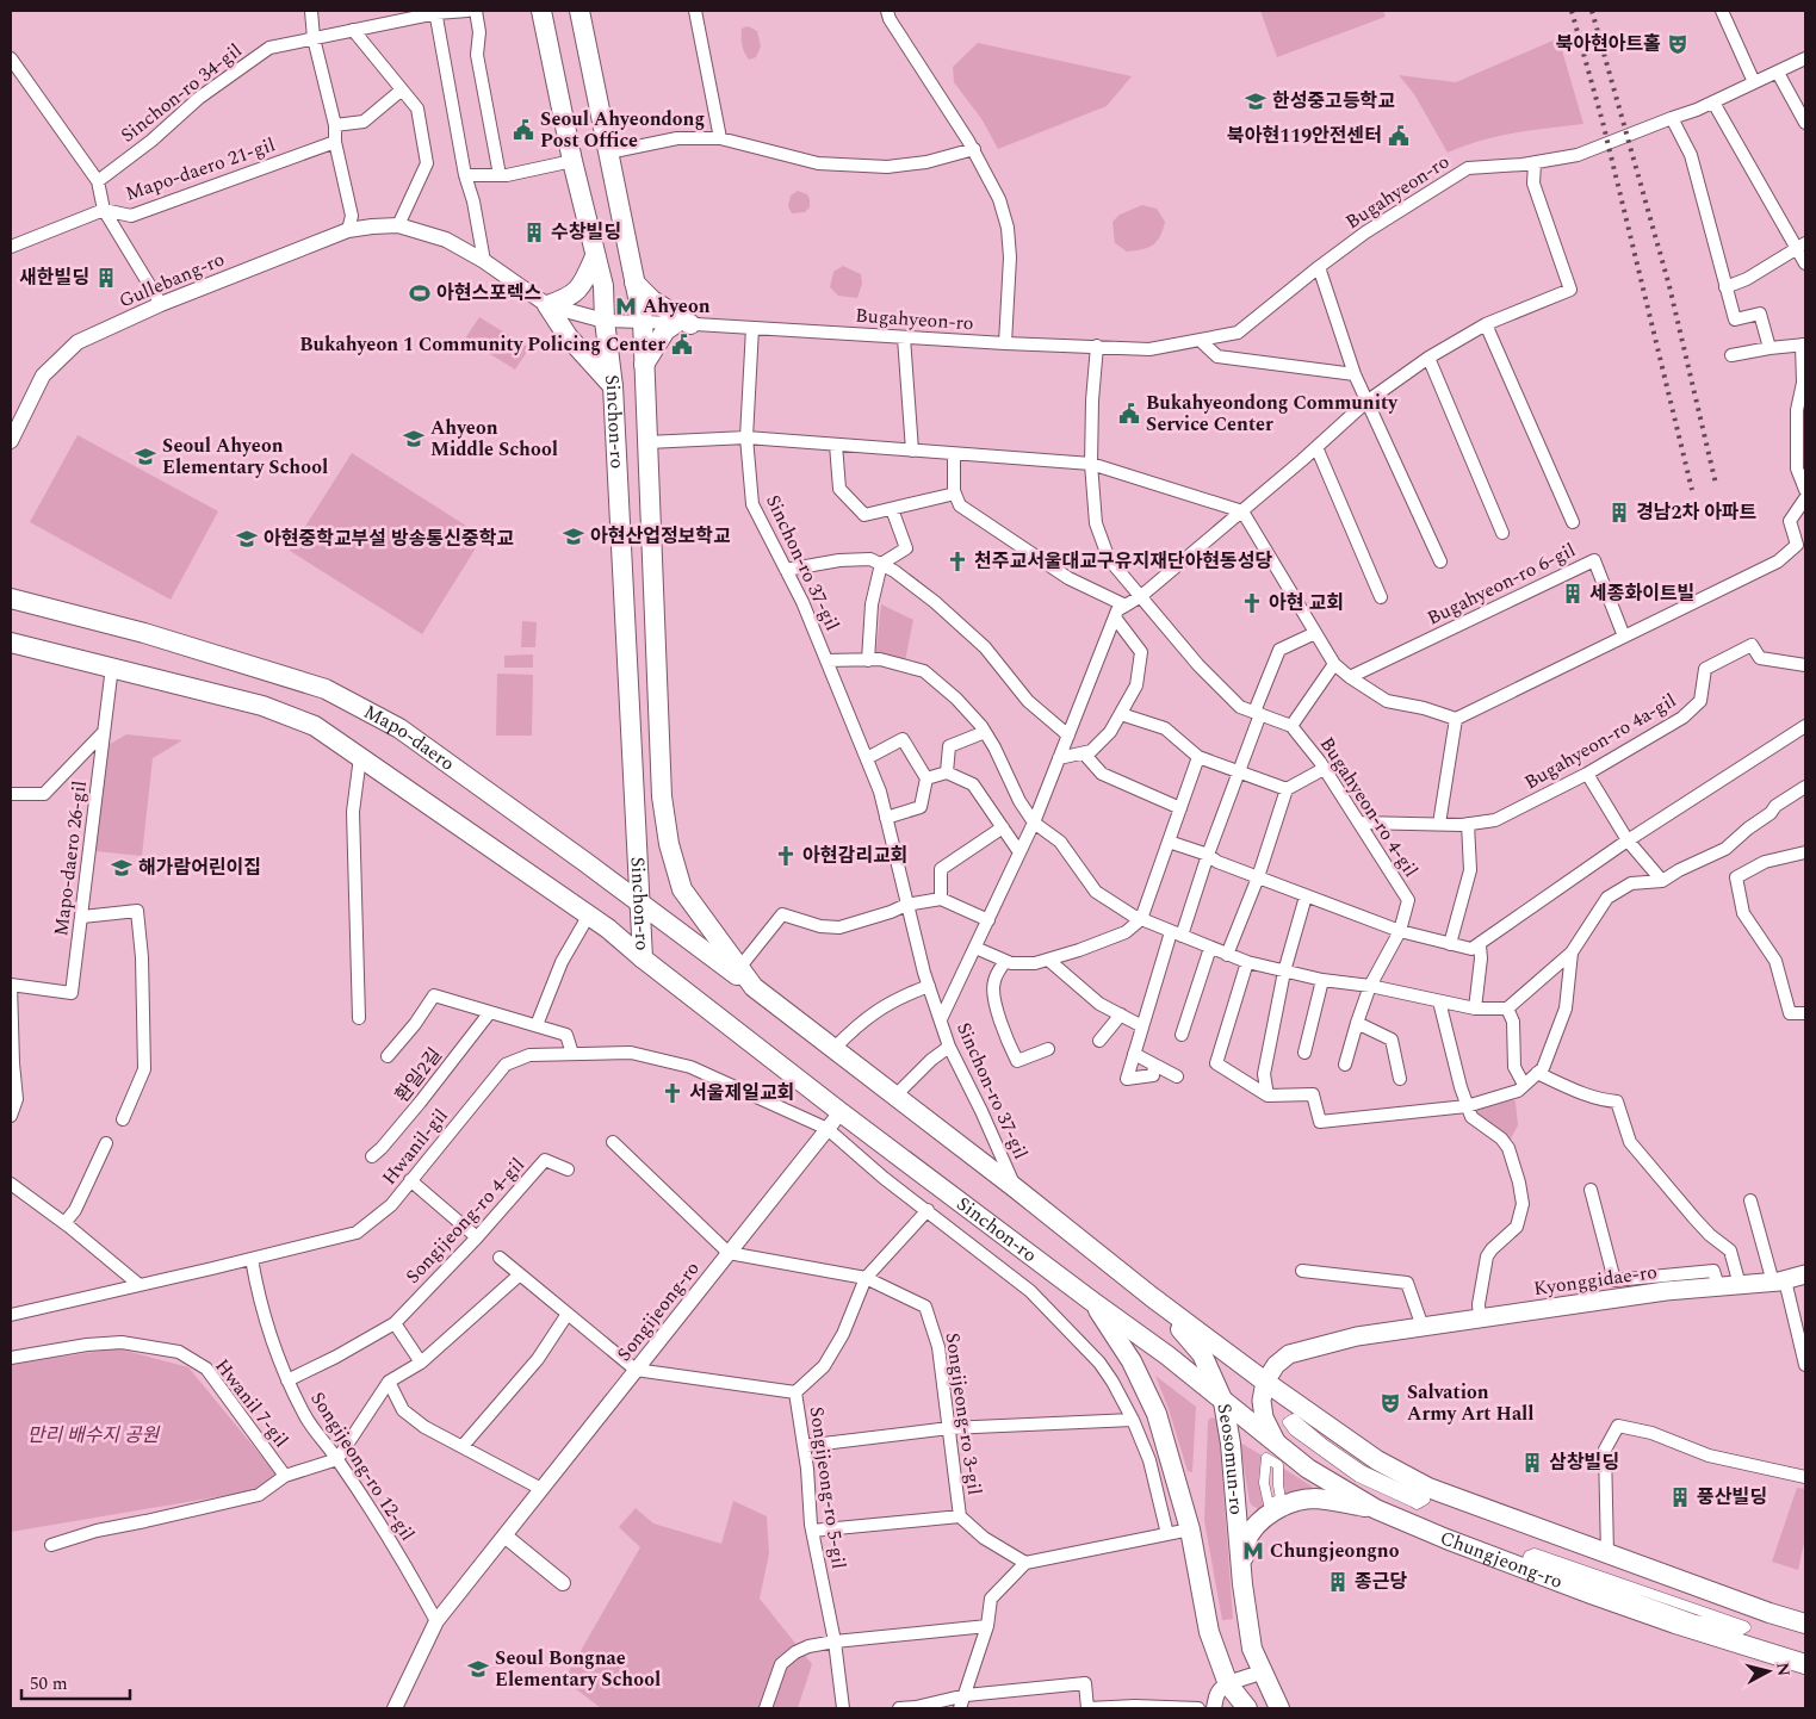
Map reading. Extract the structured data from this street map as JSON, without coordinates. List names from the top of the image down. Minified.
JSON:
{"streets":{"main road":["Sinchon-ro","Mapo-daero","Kyonggidae-ro","Seosomun-ro","Chungjeong-ro"],"street":["Sinchon-ro 34-gil","Mapo-daero 21-gil","Bugahyeon-ro","Gullebang-ro","Sinchon-ro 37-gil","Bugahyeon-ro 6-gil","Bugahyeon-ro 4a-gil","Bugahyeon-ro 4-gil","Mapo-daero 26-gil","환일2길","Hwanil-gil","Songijeong-ro 4-gil","Songijeong-ro","Hwanil 7-gil","Songijeong-ro 3-gil","Songijeong-ro 12-gil","Songijeong-ro 5-gil"]},"crossings":[["Bugahyeon-ro","Gullebang-ro"],["Bugahyeon-ro","Sinchon-ro"],["Bugahyeon-ro","Sinchon-ro 37-gil"],["Gullebang-ro","Sinchon-ro"],["Sinchon-ro","Sinchon-ro 37-gil"],["Sinchon-ro","Mapo-daero"],["Sinchon-ro","Songijeong-ro"],["Sinchon-ro","Seosomun-ro"],["Sinchon-ro","Chungjeong-ro"],["Bugahyeon-ro 4a-gil","Bugahyeon-ro 4-gil"],["환일2길","Hwanil-gil"],["Hwanil-gil","Songijeong-ro"],["Hwanil-gil","Songijeong-ro 12-gil"],["Songijeong-ro 4-gil","Songijeong-ro 12-gil"],["Songijeong-ro","Songijeong-ro 3-gil"],["Songijeong-ro","Songijeong-ro 12-gil"],["Songijeong-ro","Songijeong-ro 5-gil"],["Hwanil 7-gil","Songijeong-ro 12-gil"],["Songijeong-ro 3-gil","Songijeong-ro 5-gil"],["Seosomun-ro","Chungjeong-ro"]],"parks":["만리 배수지 공원"],"places":{"theatre":["북아현아트홀","Salvation Army Art Hall"],"school or university":["한성중고등학교","Ahyeon Middle School","Seoul Ahyeon Elementary School","아현산업정보학교","아현중학교부설 방송통신중학교","해가람어린이집","Seoul Bongnae Elementary School"],"public building":["Seoul Ahyeondong Post Office","북아현119안전센터","Bukahyeon 1 Community Policing Center","Bukahyeondong Community Service Center"],"building":["수창빌딩","새한빌딩","경남2차 아파트","세종화이트빌","삼창빌딩","풍산빌딩","종근당"],"sports":["아현스포렉스"],"metro station":["Ahyeon","Chungjeongno"],"church":["천주교서울대교구유지재단아현동성당","아현 교회","아현감리교회","서울제일교회"]},"scale_bar":"50 m","north":"right"}
